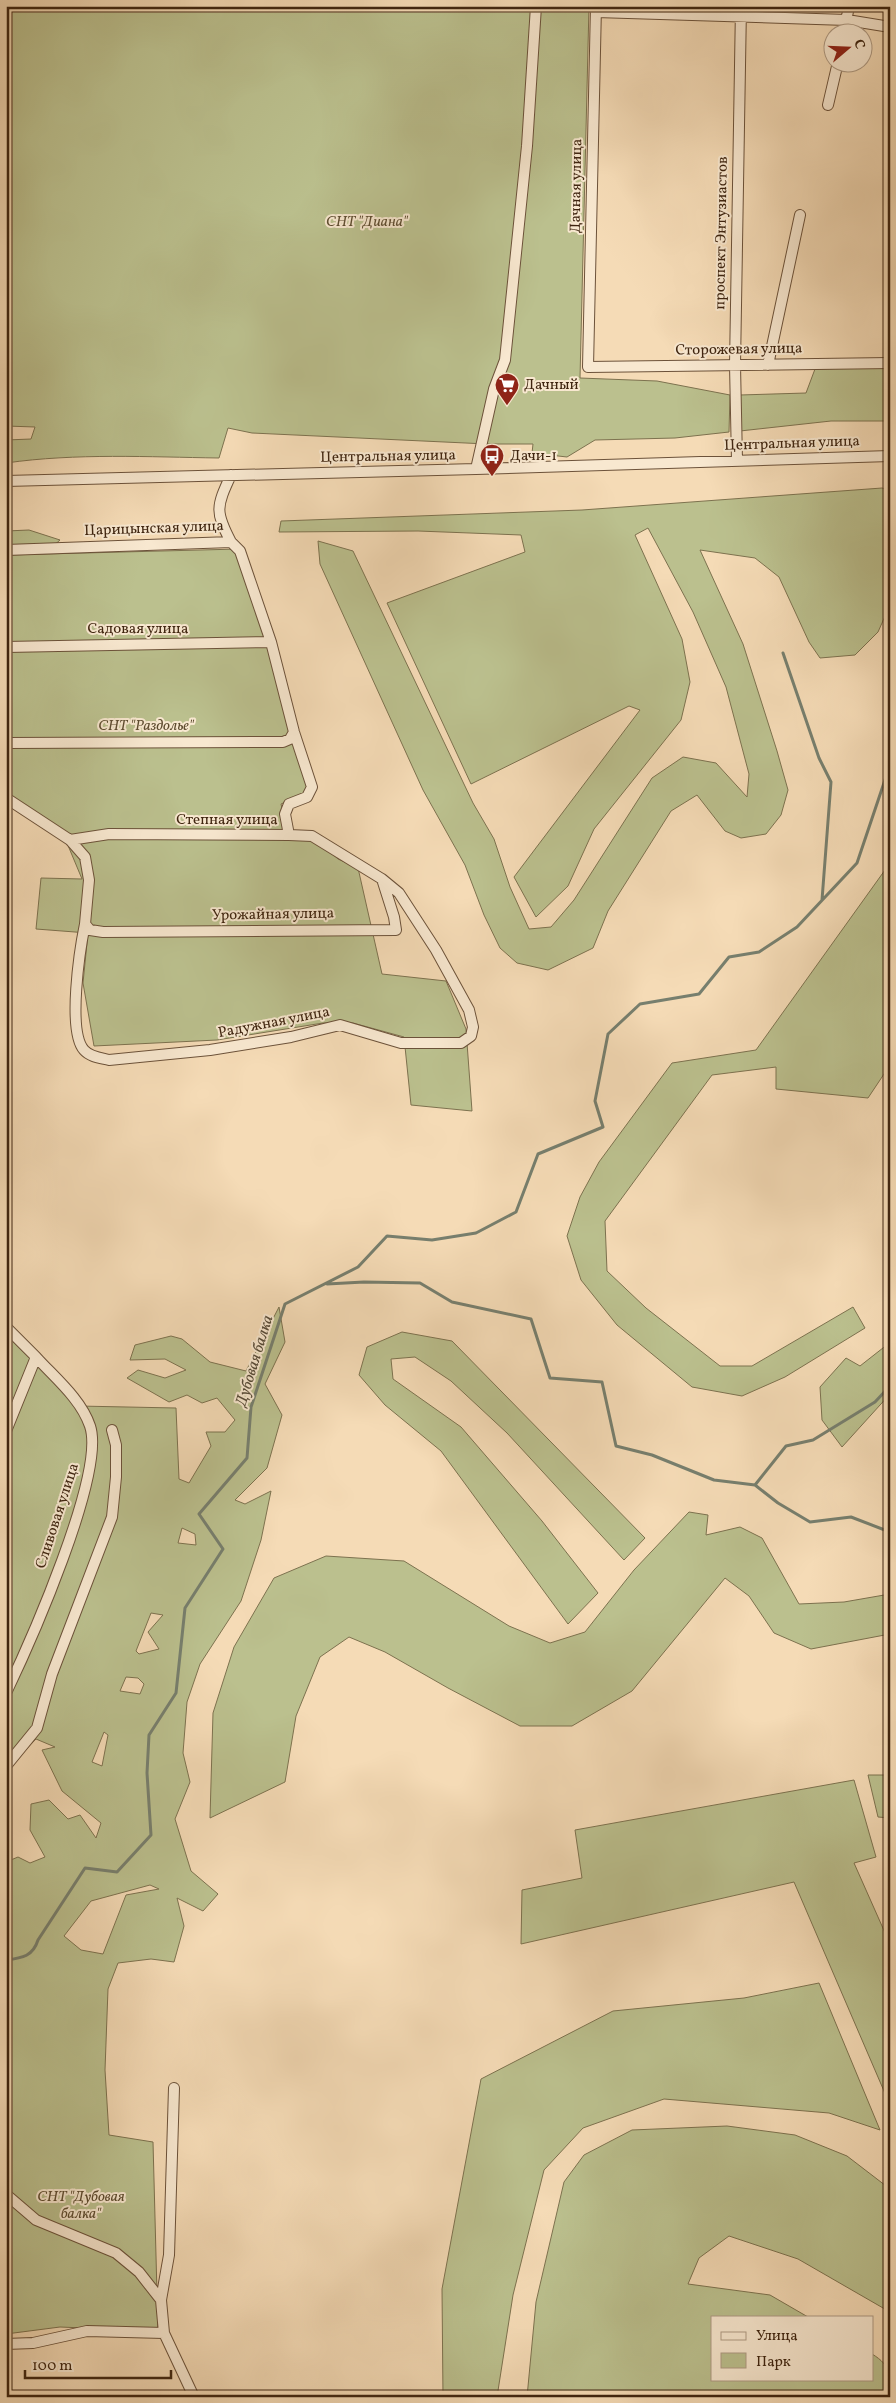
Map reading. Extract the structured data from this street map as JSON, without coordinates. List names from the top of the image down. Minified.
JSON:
{"streets":{"street":["Дачная улица","проспект Энтузиастов","Сторожевая улица","Центральная улица","Царицынская улица","Садовая улица","Степная улица","Урожайная улица","Радужная улица","Сливовая улица"]},"crossings":[["Дачная улица","Сторожевая улица"],["проспект Энтузиастов","Сторожевая улица"],["проспект Энтузиастов","Центральная улица"],["Центральная улица","Царицынская улица"],["Царицынская улица","Степная улица"],["Садовая улица","Степная улица"],["Урожайная улица","Радужная улица"]],"water":["Дубовая балка"],"parks":["СНТ \"Диана\"","СНТ \"Раздолье\"","СНТ \"Дубовая балка\""],"places":{"supermarket":["Дачный"],"bus stop":["Дачи-1"]},"legend":["Улица","Парк"],"scale_bar":"100 m","north":"right"}
